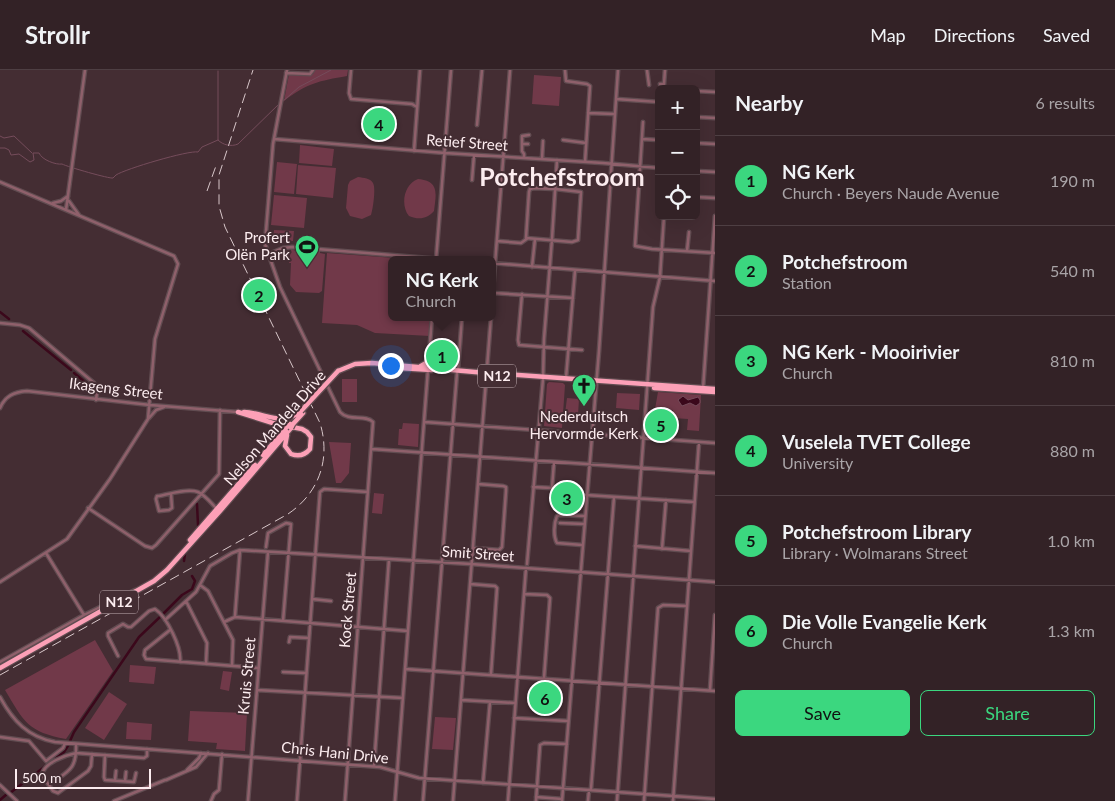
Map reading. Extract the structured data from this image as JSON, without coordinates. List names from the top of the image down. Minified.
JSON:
{"streets":{"highway":["N12","Nelson Mandela Drive"],"street":["Retief Street","Ikageng Street","Smit Street","Kock Street","Kruis Street","Chris Hani Drive"]},"crossings":[["Smit Street","Kock Street"],["Smit Street","Kruis Street"],["Kock Street","Chris Hani Drive"],["Kruis Street","Chris Hani Drive"]],"districts":["Potchefstroom"],"places":{"sports":["Profert Olën Park"],"church":["Nederduitsch Hervormde Kerk"]},"scale_bar":"500 m","page":{"header":"Strollr","nav":["Map","Directions","Saved"],"heading":["Nearby","6 results"],"map_buttons":["+","−"],"pins":["4","2","1","5","3","6"],"list":[{"mark":"1","name":"NG Kerk","note":"Church · Beyers Naude Avenue","value":"190 m"},{"mark":"2","name":"Potchefstroom","note":"Station","value":"540 m"},{"mark":"3","name":"NG Kerk - Mooirivier","note":"Church","value":"810 m"},{"mark":"4","name":"Vuselela TVET College","note":"University","value":"880 m"},{"mark":"5","name":"Potchefstroom Library","note":"Library · Wolmarans Street","value":"1.0 km"},{"mark":"6","name":"Die Volle Evangelie Kerk","note":"Church","value":"1.3 km"}],"popup":["NG Kerk","Church"],"buttons":["Save","Share"],"scale":"500 m"}}
